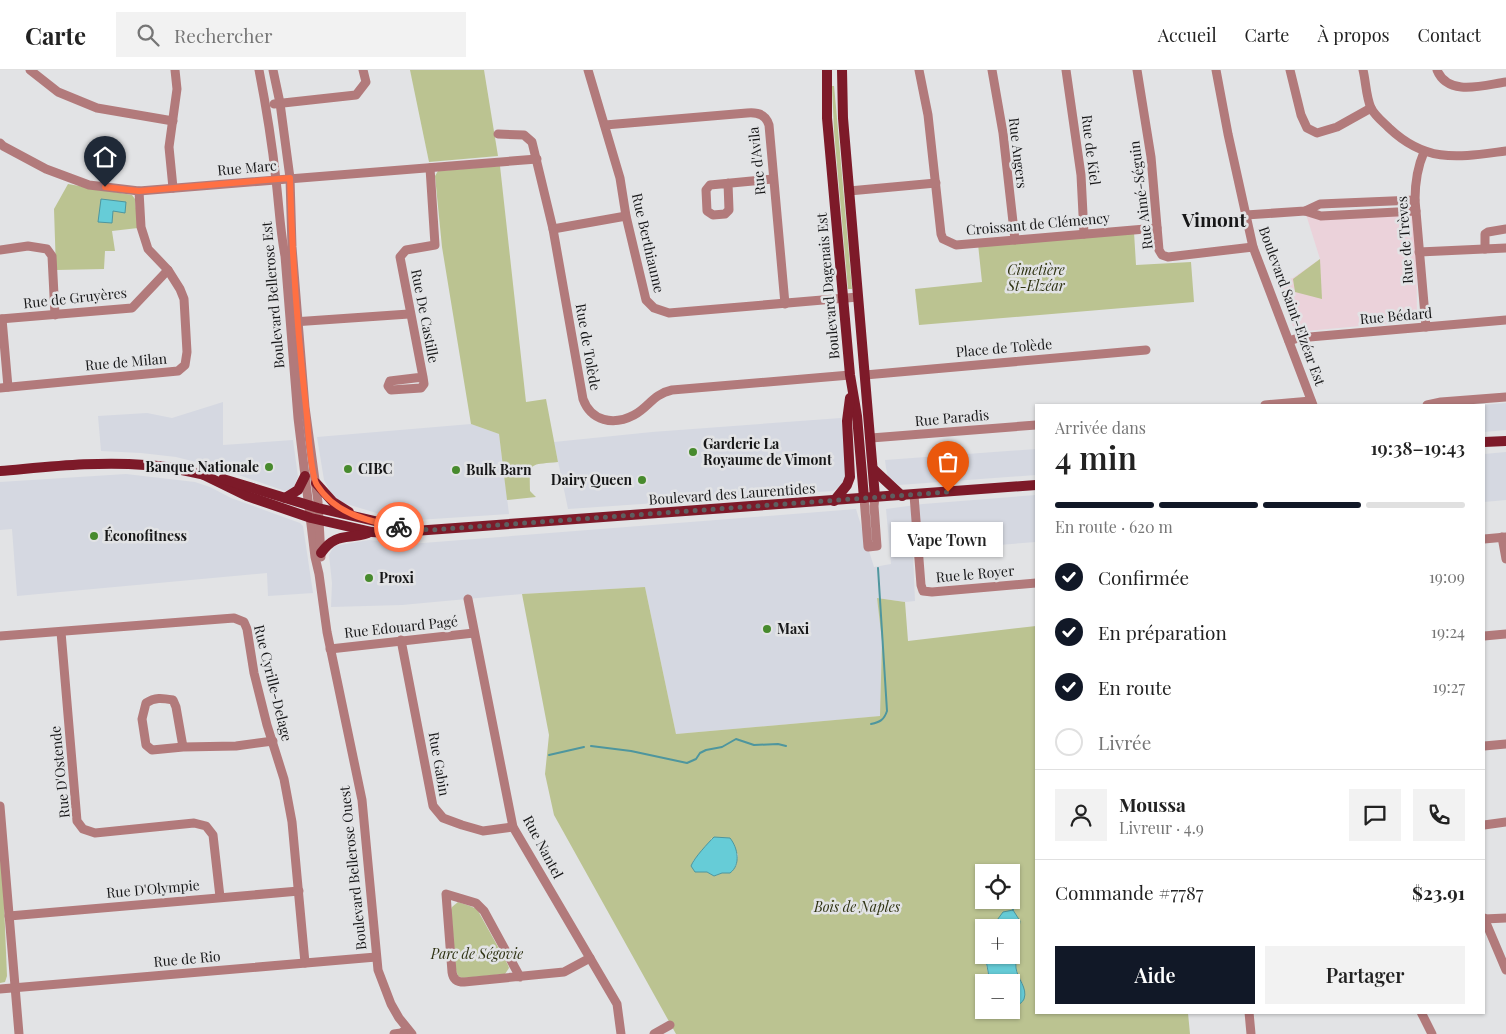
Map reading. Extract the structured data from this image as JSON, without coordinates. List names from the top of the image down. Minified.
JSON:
{"streets":{"main road":["Boulevard Dagenais Est","Boulevard des Laurentides"],"street":["Rue de Kiel","Rue Angers","Rue d'Avila","Rue Marc","Rue Aimé-Séguin","Croissant de Clémency","Rue de Trèves","Rue Berthiaume","Boulevard Bellerose Est","Rue de Gruyères","Boulevard Saint-Elzéar Est","Rue De Castille","Rue Bédard","Rue de Tolède","Place de Tolède","Rue de Milan","Rue Paradis","Rue le Royer","Rue Edouard Pagé","Rue Cyrille-Delage","Rue Gabin","Rue D'Ostende","Rue Nantel","Boulevard Bellerose Ouest","Rue D'Olympie","Rue de Rio"]},"crossings":[["Rue de Kiel","Croissant de Clémency"],["Rue Angers","Croissant de Clémency"],["Rue d'Avila","Rue Berthiaume"],["Rue Marc","Boulevard Bellerose Est"],["Rue Marc","Rue De Castille"],["Rue Marc","Rue de Tolède"],["Rue Marc","Rue de Milan"],["Rue Aimé-Séguin","Croissant de Clémency"],["Rue Aimé-Séguin","Boulevard Saint-Elzéar Est"],["Rue de Trèves","Rue Bédard"],["Rue Berthiaume","Boulevard Dagenais Est"],["Boulevard Dagenais Est","Rue de Tolède"],["Boulevard Dagenais Est","Boulevard des Laurentides"],["Boulevard Bellerose Est","Boulevard des Laurentides"],["Boulevard Bellerose Est","Boulevard Bellerose Ouest"],["Rue de Gruyères","Rue de Milan"],["Boulevard Saint-Elzéar Est","Rue Bédard"],["Boulevard des Laurentides","Rue le Royer"],["Boulevard des Laurentides","Boulevard Bellerose Ouest"],["Rue Edouard Pagé","Rue Gabin"],["Rue Edouard Pagé","Rue Nantel"],["Rue Edouard Pagé","Boulevard Bellerose Ouest"],["Rue Cyrille-Delage","Rue D'Ostende"],["Rue Cyrille-Delage","Rue D'Olympie"],["Rue Cyrille-Delage","Rue de Rio"],["Rue Gabin","Rue Nantel"],["Rue D'Ostende","Rue D'Olympie"],["Boulevard Bellerose Ouest","Rue de Rio"]],"districts":["Vimont"],"parks":["Cimetière St-Elzéar","Bois de Naples","Parc de Ségovie"],"places":["Garderie La Royaume de Vimont","Banque Nationale","CIBC","Bulk Barn","Dairy Queen","Vape Town","Éconofitness","Proxi","Maxi"],"page":{"header":"Carte","search":"Rechercher","nav":["Accueil","Carte","À propos","Contact"],"heading":["4 min","Arrivée dans","19:38–19:43"],"panel":["Moussa","Livreur · 4.9","Commande #7787","$23.91"],"bar":"En route · 620 m","bubble":"Vape Town","list":[["Confirmée","19:09"],["En préparation","19:24"],["En route","19:27"],"Livrée"],"map_buttons":["+","−"],"buttons":["Aide","Partager"]}}
